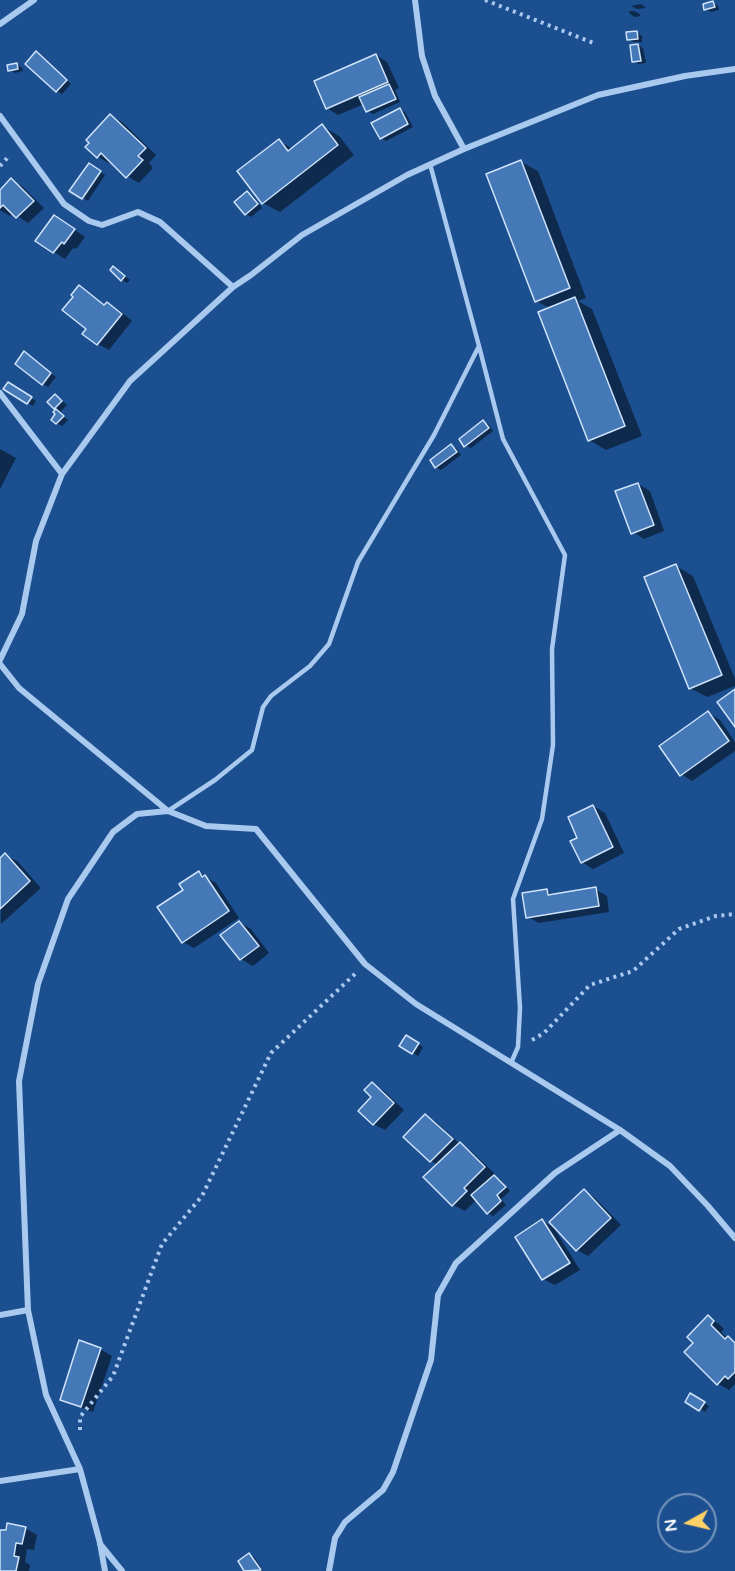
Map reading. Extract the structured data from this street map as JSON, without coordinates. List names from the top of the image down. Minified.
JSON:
{"north":"left"}
